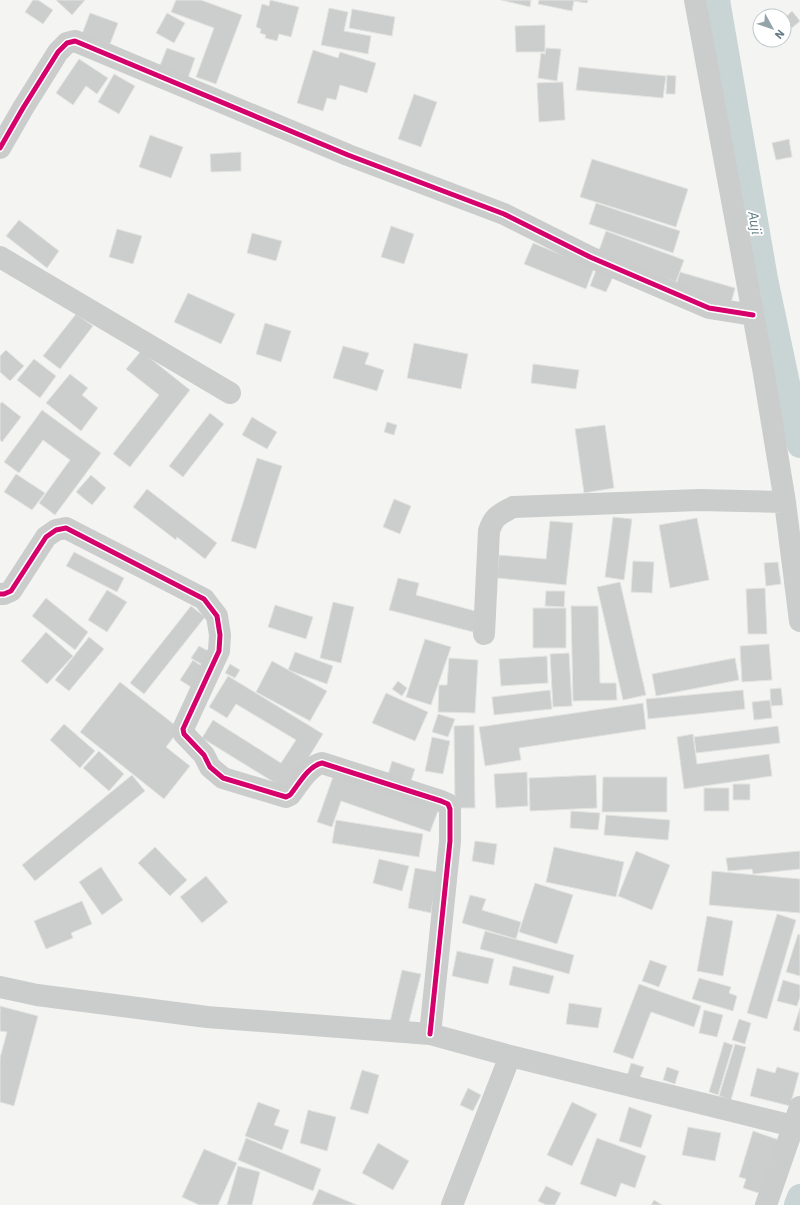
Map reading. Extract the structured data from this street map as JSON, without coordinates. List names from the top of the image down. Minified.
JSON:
{"water":["Auji"],"north":"bottom right"}
